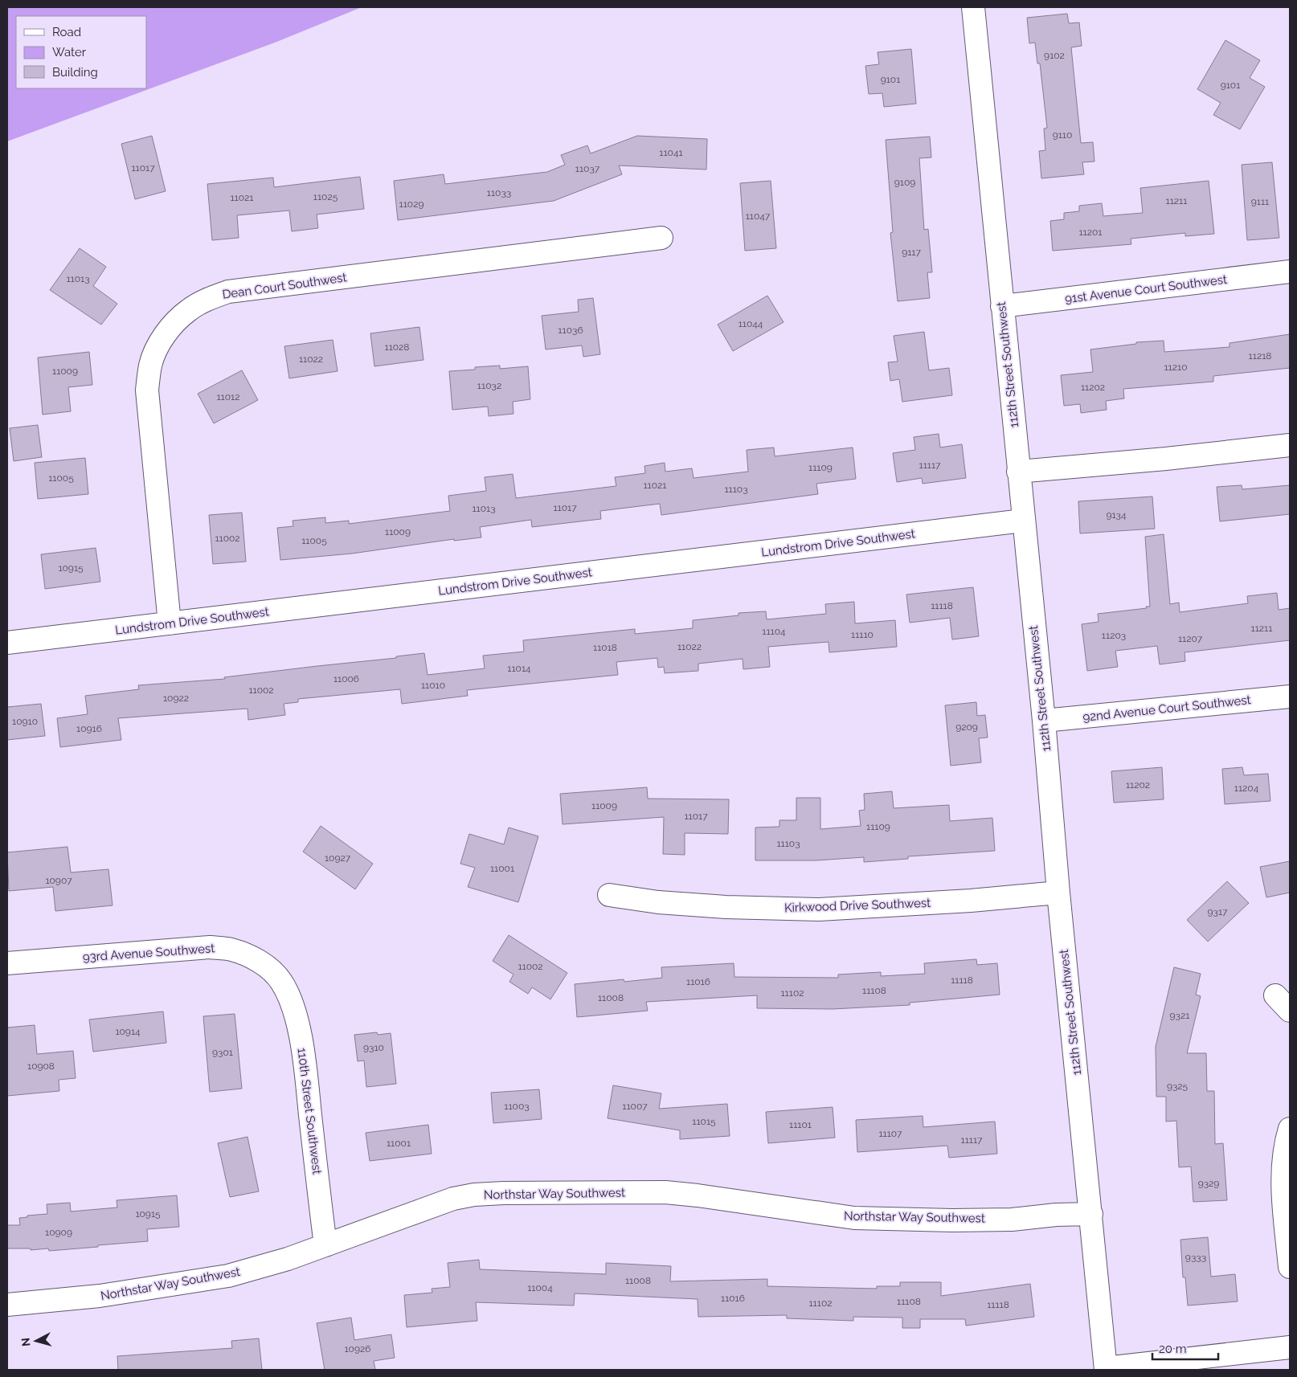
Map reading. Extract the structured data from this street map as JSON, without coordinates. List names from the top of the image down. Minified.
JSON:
{"streets":{"street":["Dean Court Southwest","91st Avenue Court Southwest","112th Street Southwest","Lundstrom Drive Southwest","92nd Avenue Court Southwest","Kirkwood Drive Southwest","93rd Avenue Southwest","110th Street Southwest","Northstar Way Southwest"]},"crossings":[["Dean Court Southwest","Lundstrom Drive Southwest"],["91st Avenue Court Southwest","112th Street Southwest"],["112th Street Southwest","Lundstrom Drive Southwest"],["112th Street Southwest","92nd Avenue Court Southwest"],["112th Street Southwest","Kirkwood Drive Southwest"],["112th Street Southwest","Northstar Way Southwest"],["93rd Avenue Southwest","110th Street Southwest"],["110th Street Southwest","Northstar Way Southwest"]],"house_numbers":["9102","9101","9101","9110","11041","11017","11037","9109","11033","11025","11021","11211","9111","11029","11047","11201","9117","11013","11044","11036","11028","11218","11022","11210","11009","11032","11202","11012","11117","11109","11005","11021","11103","11017","11013","9134","11009","11002","11005","10915","11118","11211","11104","11110","11203","11207","11022","11018","11014","11006","11010","11002","10922","10910","9209","10916","11202","11204","11009","11017","11109","11103","10927","11001","10907","9317","11002","11118","11016","11108","11102","11008","9321","10914","9310","9301","10908","9325","11003","11007","11015","11101","11107","11117","11001","9329","10915","10909","9333","11008","11004","11016","11108","11102","11118","10926"],"legend":["Road","Water","Building"],"scale_bar":"20 m","north":"left"}
